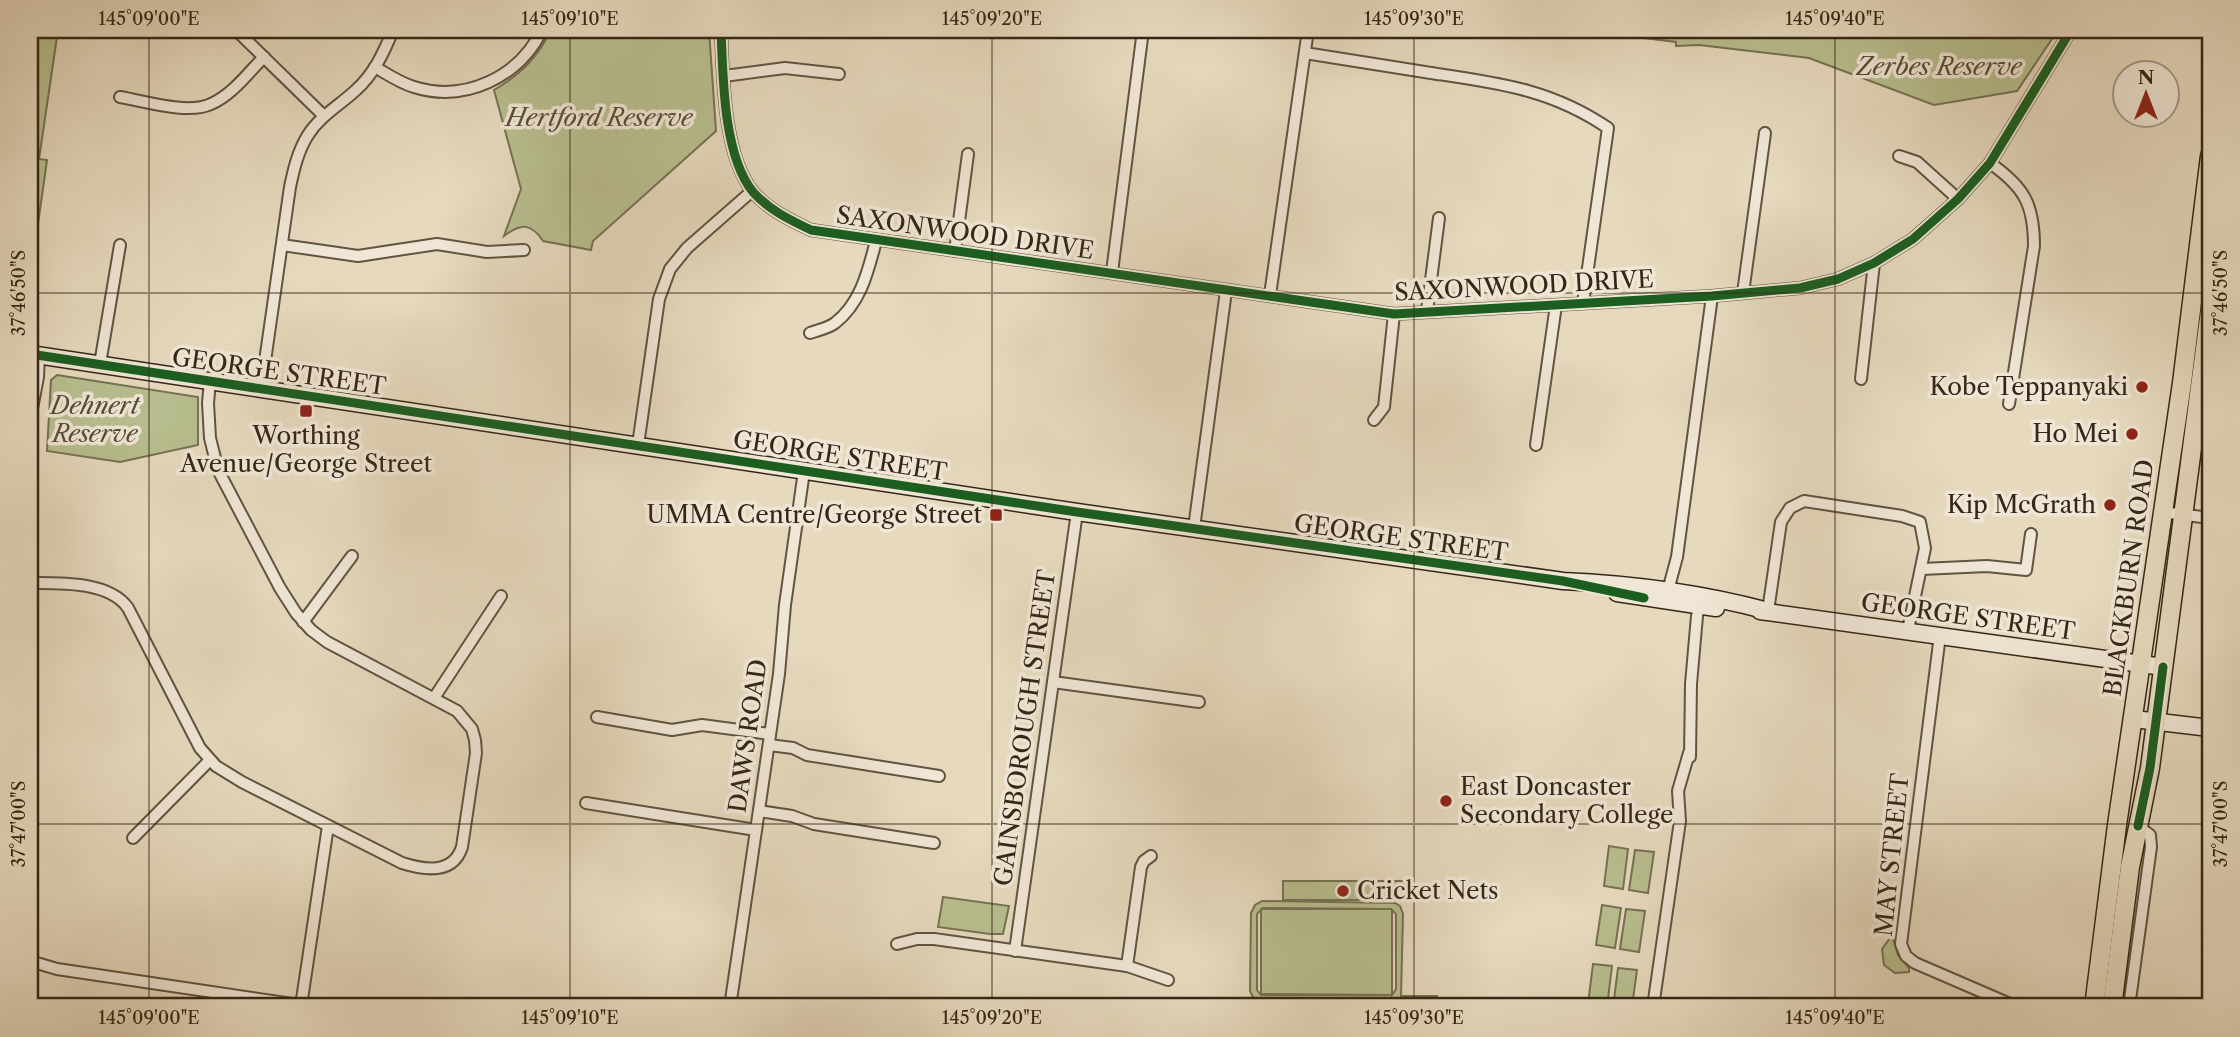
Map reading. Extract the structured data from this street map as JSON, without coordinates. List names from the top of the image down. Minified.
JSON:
{"streets":{"main road":["GEORGE STREET","BLACKBURN ROAD"],"street":["SAXONWOOD DRIVE","GAINSBOROUGH STREET","DAWS ROAD","MAY STREET"]},"crossings":[["GEORGE STREET","BLACKBURN ROAD"],["GEORGE STREET","GAINSBOROUGH STREET"],["GEORGE STREET","DAWS ROAD"],["GEORGE STREET","MAY STREET"]],"parks":["Zerbes Reserve","Hertford Reserve","Dehnert Reserve"],"places":{"other":["Kobe Teppanyaki","Ho Mei","Kip McGrath","East Doncaster Secondary College","Cricket Nets"],"transit":["Worthing Avenue/George Street","UMMA Centre/George Street"]},"north":"top","coordinates":["145°09'00\"E","145°09'10\"E","145°09'20\"E","145°09'30\"E","145°09'40\"E","37°46'50\"S","37°47'00\"S"]}
